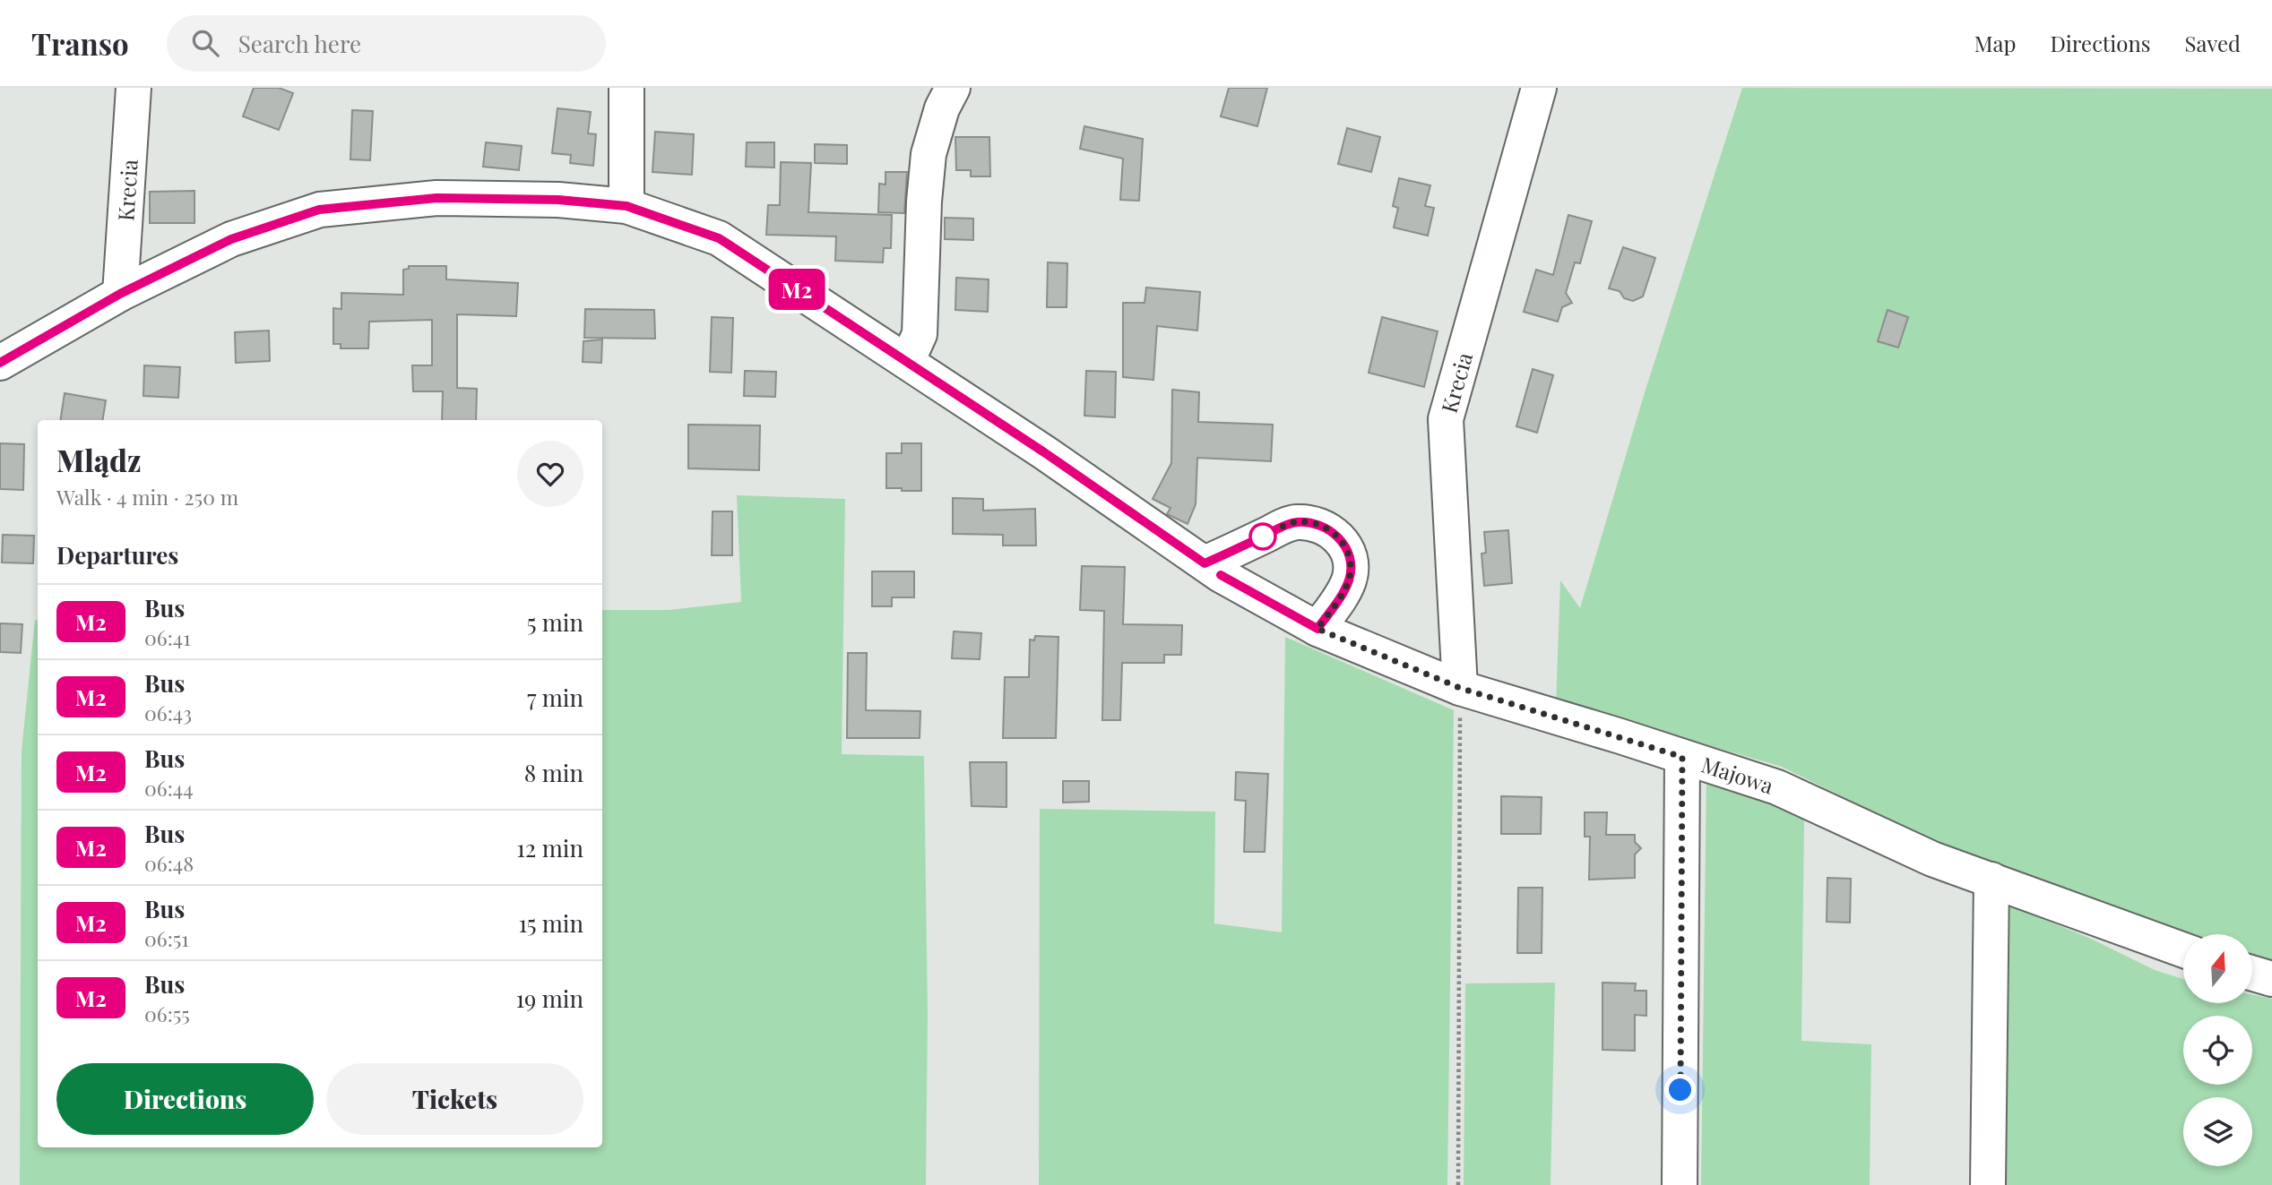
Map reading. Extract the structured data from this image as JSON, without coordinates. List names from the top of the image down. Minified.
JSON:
{"streets":{"street":["Krecia","Majowa"]},"crossings":[["Krecia","Majowa"]],"lines":["bus line M2"],"north":"top","page":{"header":"Transo","search":"Search here","nav":["Map","Directions","Saved"],"on_map":"M2","heading":[["Mlądz","Walk · 4 min · 250 m"],"Departures"],"list":[{"mark":"M2","name":"Bus","note":"06:41","value":"5 min"},{"mark":"M2","name":"Bus","note":"06:43","value":"7 min"},{"mark":"M2","name":"Bus","note":"06:44","value":"8 min"},{"mark":"M2","name":"Bus","note":"06:48","value":"12 min"},{"mark":"M2","name":"Bus","note":"06:51","value":"15 min"},{"mark":"M2","name":"Bus","note":"06:55","value":"19 min"}],"buttons":["Directions","Tickets"]}}
